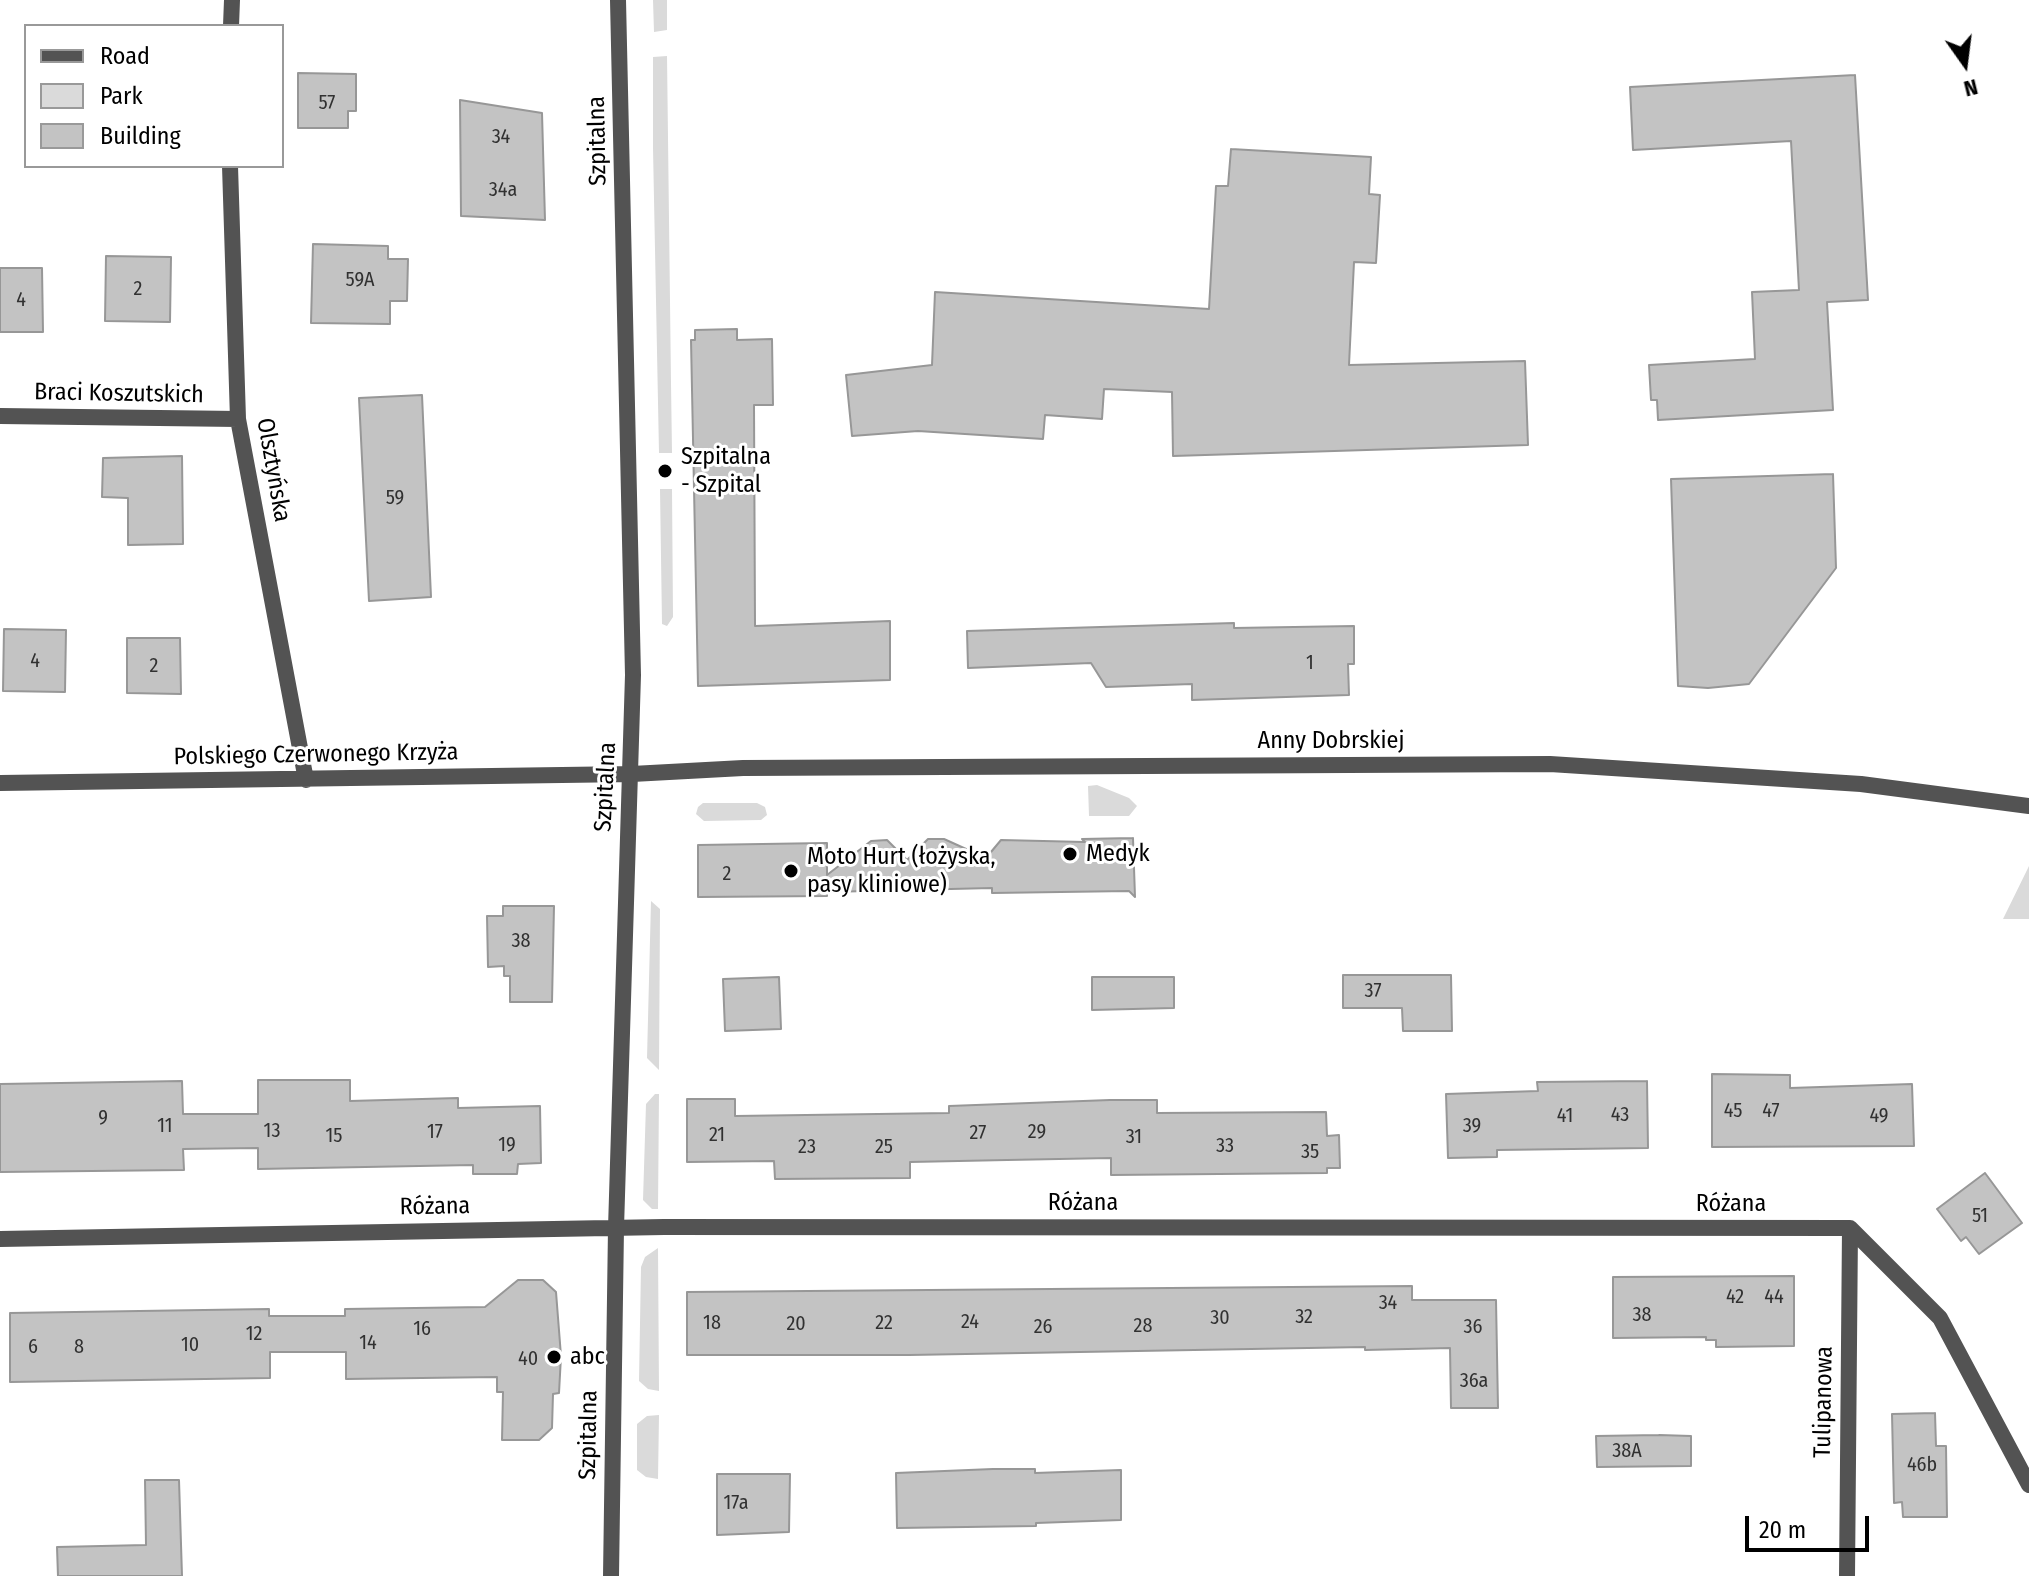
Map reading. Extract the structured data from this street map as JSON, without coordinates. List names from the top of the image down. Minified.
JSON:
{"streets":{"street":["Szpitalna","Braci Koszutskich","Olsztyńska","Anny Dobrskiej","Polskiego Czerwonego Krzyża","Różana","Tulipanowa"]},"crossings":[["Szpitalna","Anny Dobrskiej"],["Szpitalna","Polskiego Czerwonego Krzyża"],["Szpitalna","Różana"],["Braci Koszutskich","Olsztyńska"],["Olsztyńska","Polskiego Czerwonego Krzyża"],["Anny Dobrskiej","Polskiego Czerwonego Krzyża"],["Różana","Tulipanowa"]],"places":["Szpitalna - Szpital","Medyk","Moto Hurt (łożyska, pasy kliniowe)","abc"],"house_numbers":["57","34","34a","59A","2","4","59","4","1","2","2","38","37","45","47","43","41","49","9","11","39","13","17","29","27","21","15","31","19","33","23","25","35","51","42","44","34","38","32","30","24","18","22","20","28","26","36","16","12","14","10","6","8","40","36a","38A","46b","17a"],"legend":["Road","Park","Building"],"scale_bar":"20 m","north":"bottom"}
